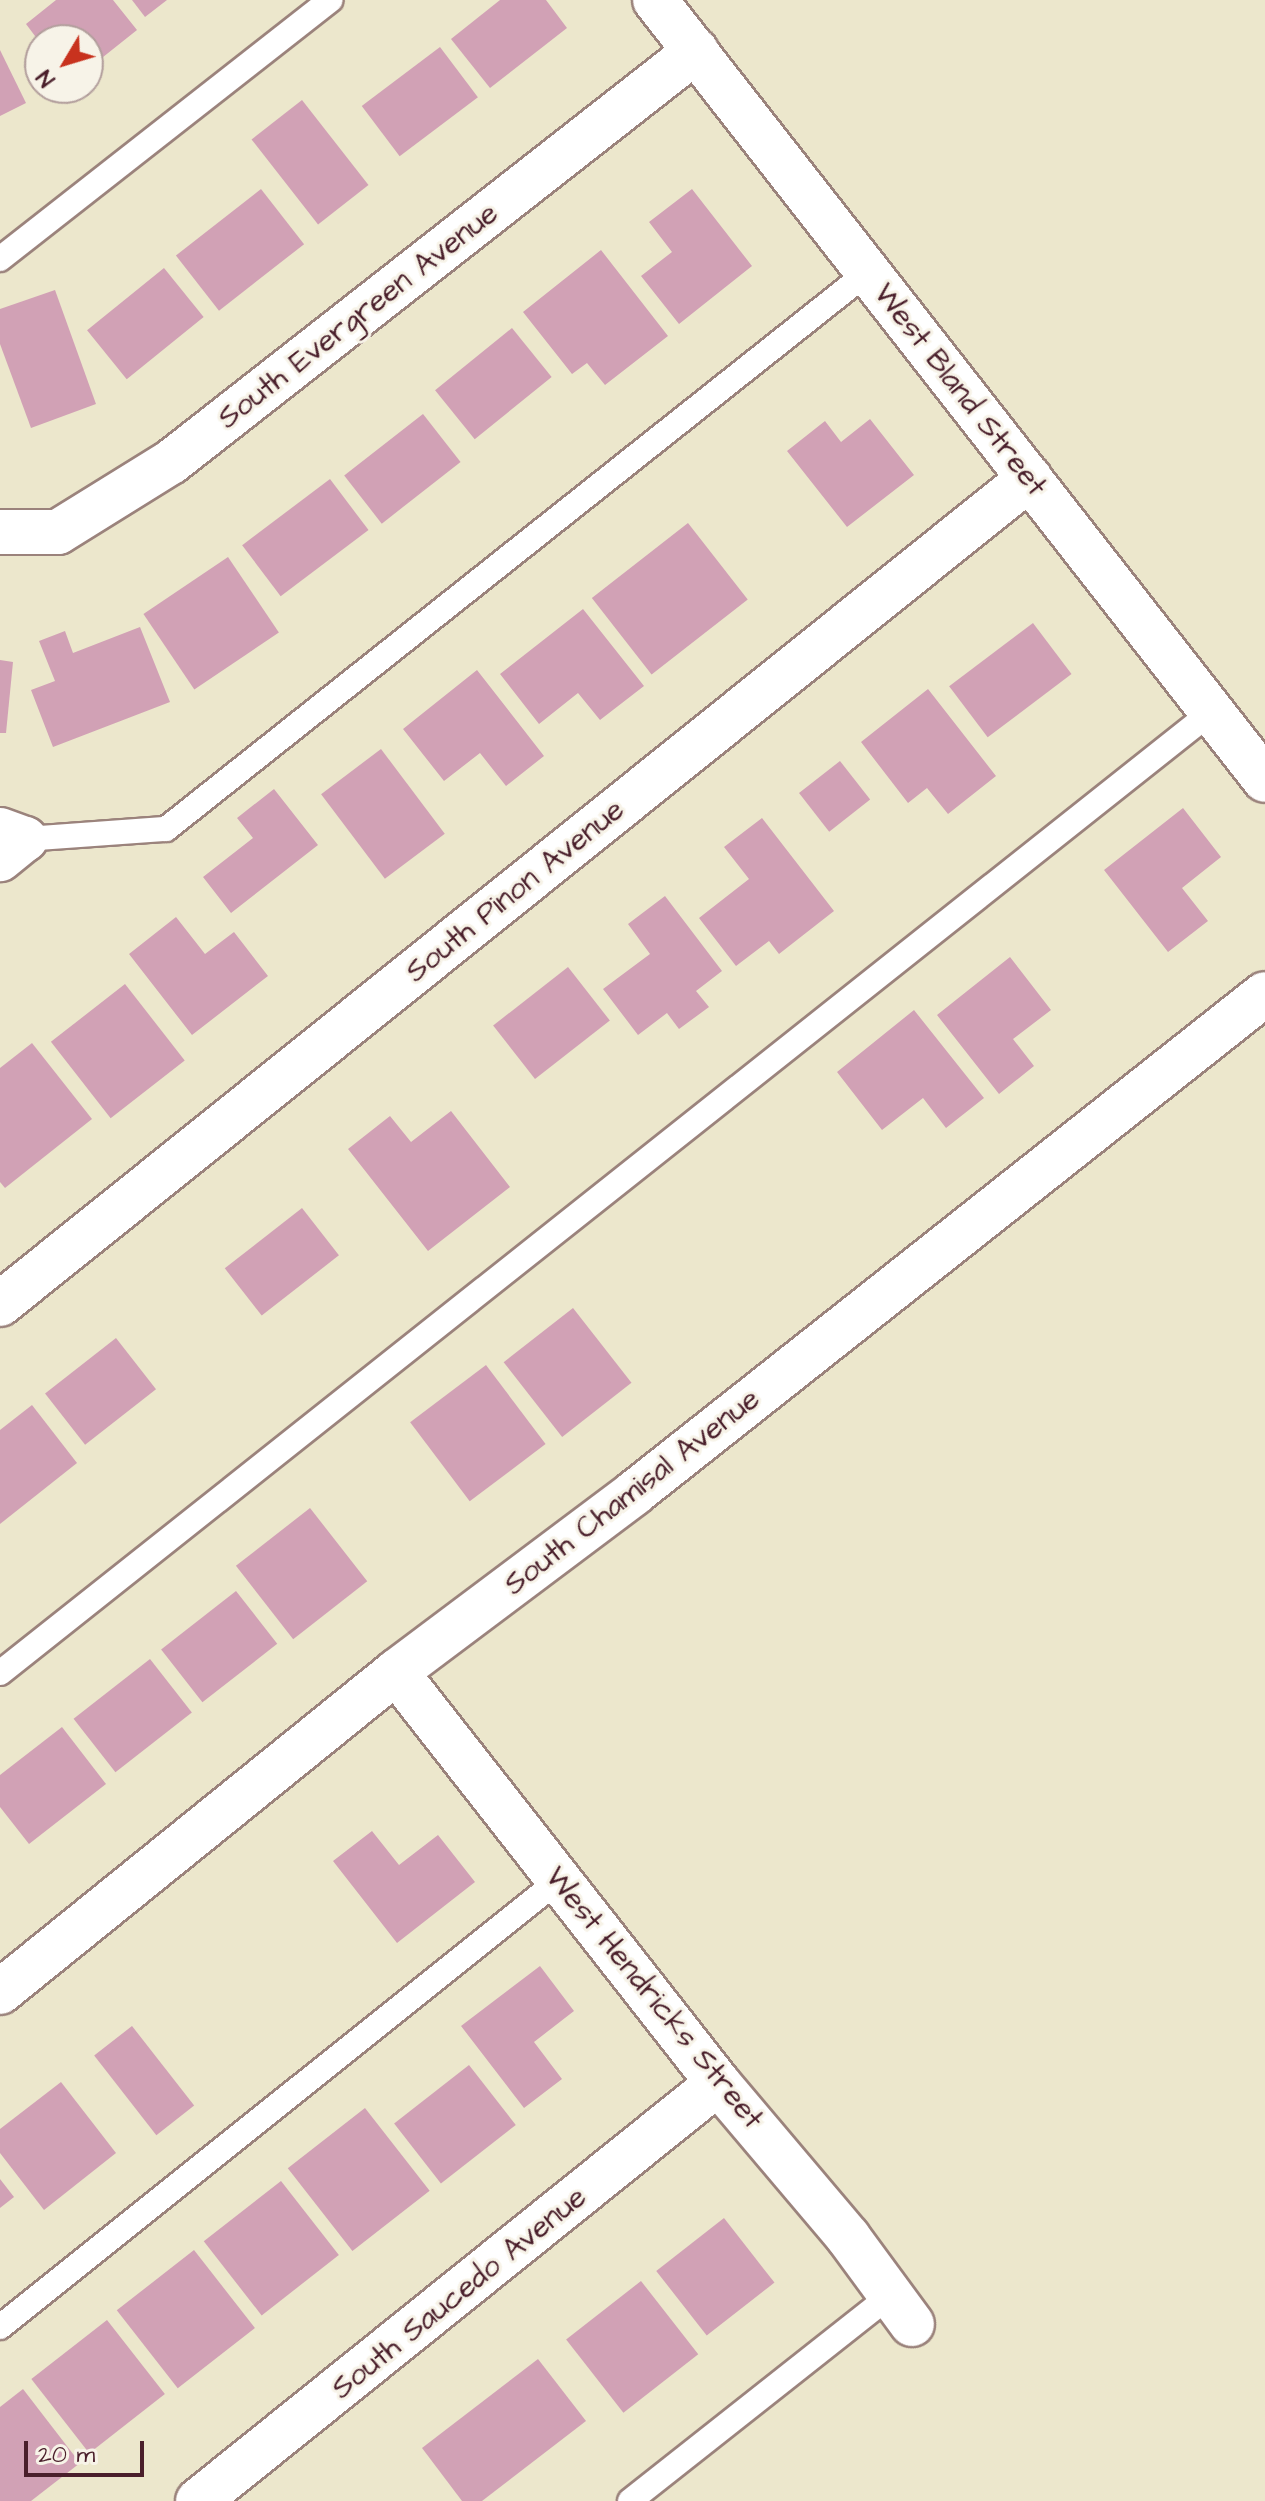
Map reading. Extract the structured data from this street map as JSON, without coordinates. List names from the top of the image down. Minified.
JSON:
{"streets":{"street":["South Evergreen Avenue","West Bland Street","South Pinon Avenue","South Chamisal Avenue","West Hendricks Street","South Saucedo Avenue"]},"crossings":[["South Evergreen Avenue","West Bland Street"],["West Bland Street","South Pinon Avenue"],["South Chamisal Avenue","West Hendricks Street"],["West Hendricks Street","South Saucedo Avenue"]],"scale_bar":"20 m","north":"bottom left"}
